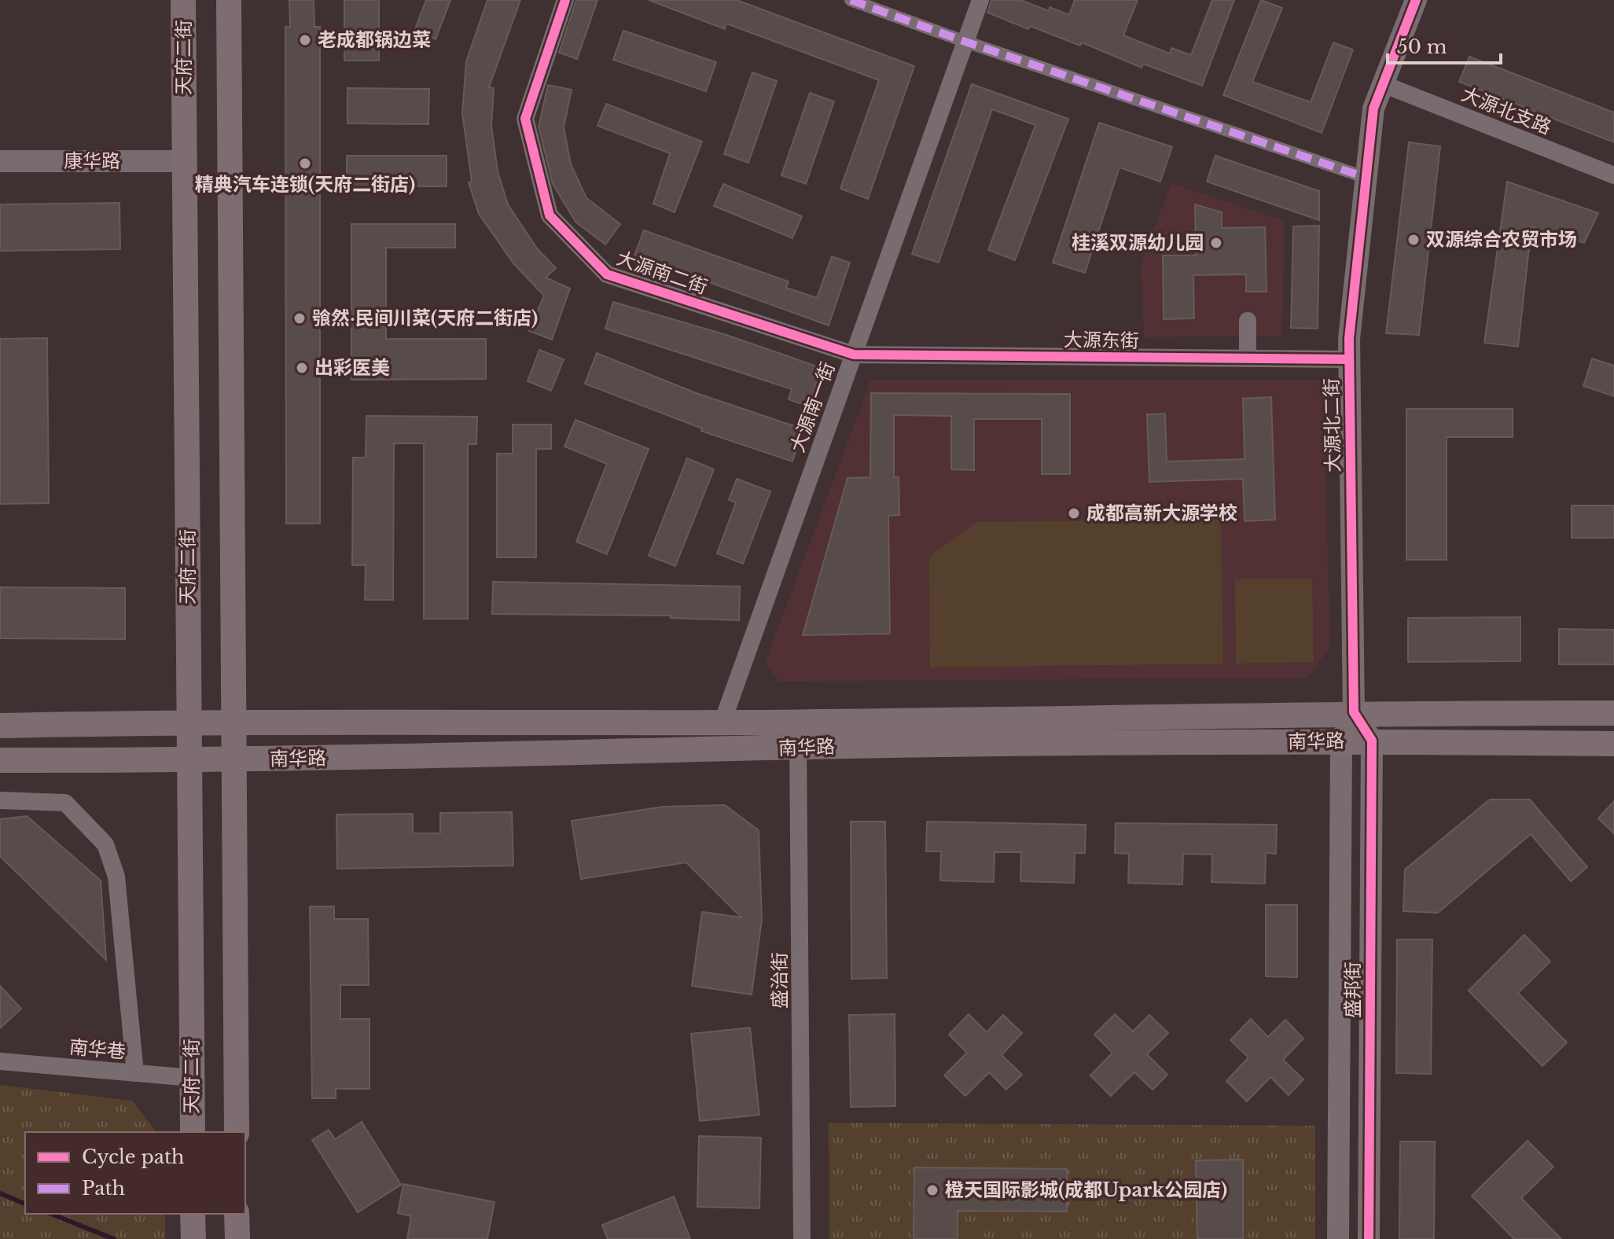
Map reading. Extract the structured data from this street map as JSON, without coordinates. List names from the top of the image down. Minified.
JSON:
{"streets":{"main road":["天府二街","南华路"],"street":["大源北支路","康华路","大源南二街","大源东街","大源南一街","大源北二街","盛治街","盛邦街","南华巷"]},"crossings":[["天府二街","康华路"],["天府二街","南华路"],["天府二街","南华巷"],["大源北支路","大源北二街"],["大源南二街","大源东街"],["大源南二街","大源南一街"],["大源东街","大源南一街"],["大源东街","大源北二街"],["大源南一街","南华路"],["大源北二街","南华路"],["大源北二街","盛邦街"],["南华路","盛治街"],["南华路","盛邦街"]],"places":["老成都锅边菜","精典汽车连锁(天府二街店)","双源综合农贸市场","桂溪双源幼儿园","飸然·民间川菜(天府二街店)","出彩医美","成都高新大源学校","橙天国际影城(成都Upark公园店)"],"legend":["Cycle path","Path"],"scale_bar":"50 m"}
